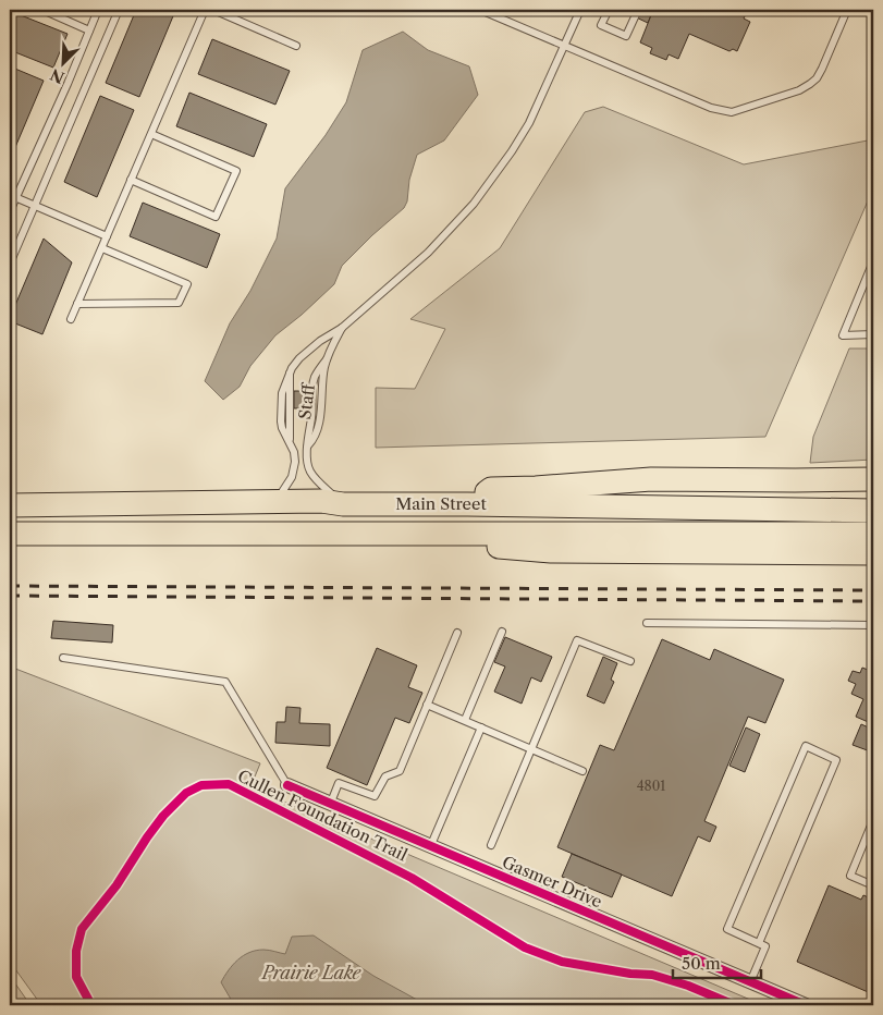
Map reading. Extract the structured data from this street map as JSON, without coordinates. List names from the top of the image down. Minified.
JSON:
{"streets":{"highway":["Main Street"],"street":["Gasmer Drive"],"lane":["Staff"],"cycle path":["Cullen Foundation Trail"]},"water":["Prairie Lake"],"house_numbers":["4801"],"scale_bar":"50 m","north":"bottom left"}
